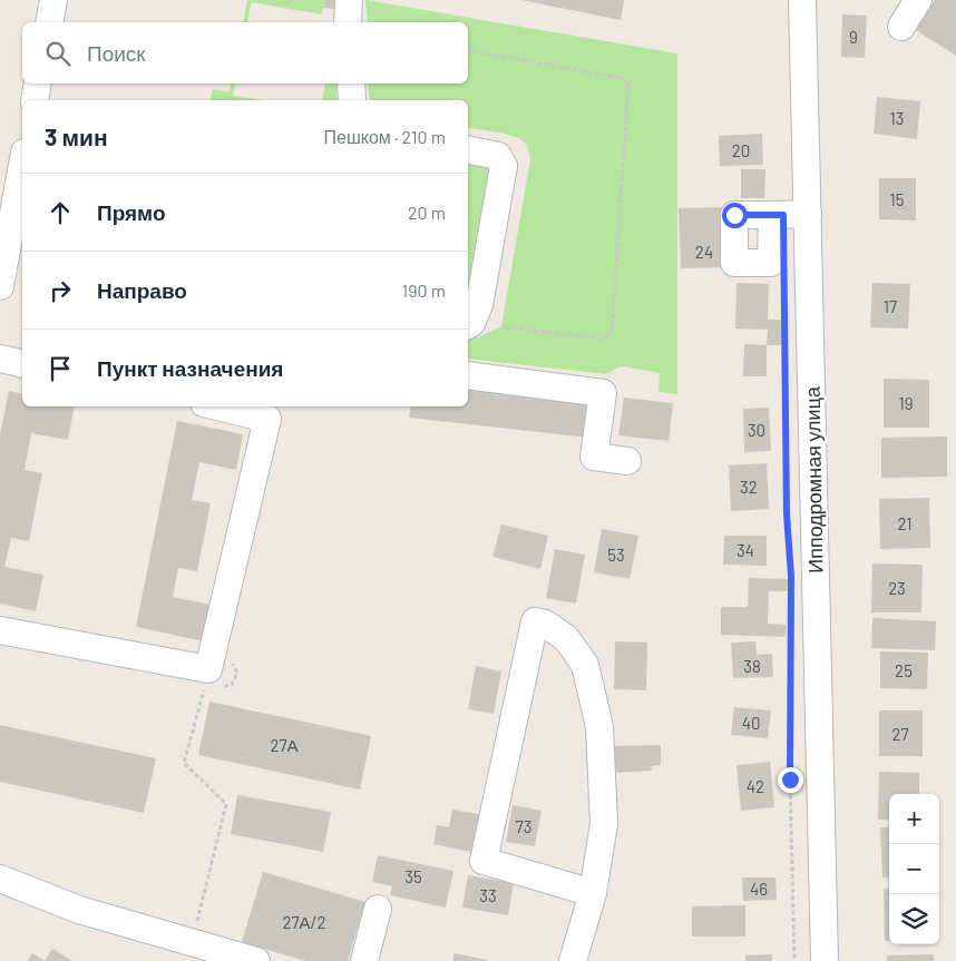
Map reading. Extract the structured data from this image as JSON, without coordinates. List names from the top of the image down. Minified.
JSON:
{"streets":{"street":["Ипподромная улица"]},"house_numbers":["9","13","20","15","24","17","19","30","32","21","34","53","23","38","25","40","27","27А","42","73","35","46","33","27А/2"],"page":{"search":"Поиск","heading":["3 мин","Пешком · 210 m"],"list":[["Прямо","20 m"],["Направо","190 m"],"Пункт назначения"],"map_buttons":["+","−"]}}
